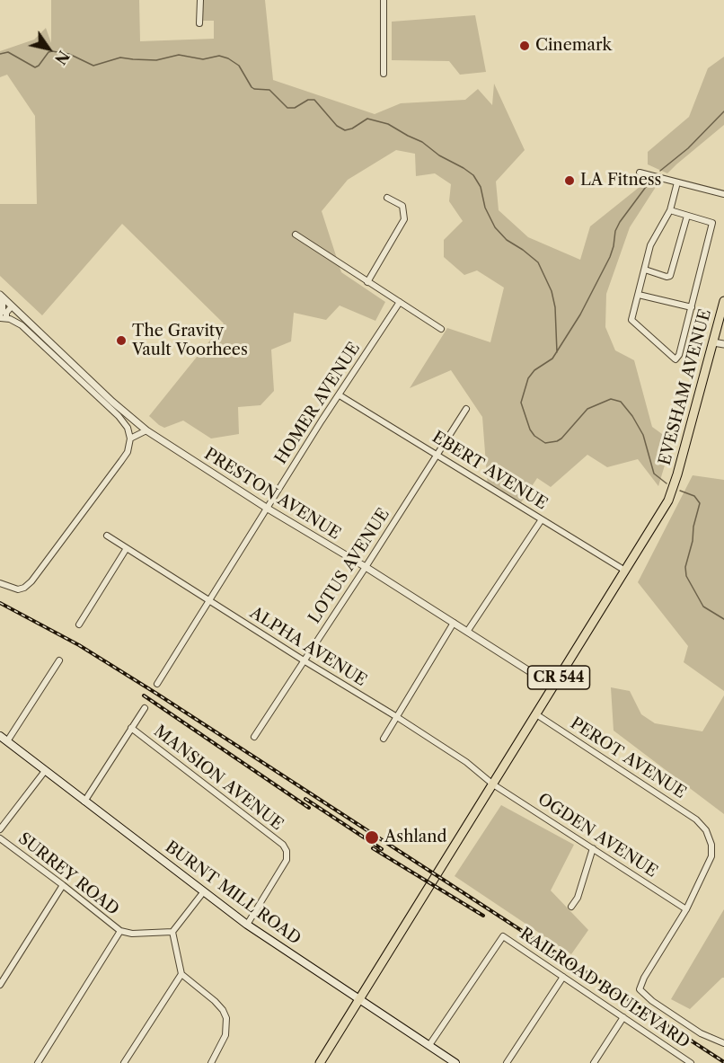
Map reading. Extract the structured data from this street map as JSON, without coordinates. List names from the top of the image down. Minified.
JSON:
{"streets":{"main road":["EVESHAM AVENUE","CR 544","BURNT MILL ROAD"],"street":["HOMER AVENUE","EBERT AVENUE","PRESTON AVENUE","LOTUS AVENUE","ALPHA AVENUE","PEROT AVENUE","MANSION AVENUE","OGDEN AVENUE","SURREY ROAD","RAILROAD BOULEVARD"]},"crossings":[["EVESHAM AVENUE","EBERT AVENUE"],["EVESHAM AVENUE","CR 544"],["HOMER AVENUE","EBERT AVENUE"],["HOMER AVENUE","PRESTON AVENUE"],["HOMER AVENUE","ALPHA AVENUE"],["EBERT AVENUE","LOTUS AVENUE"],["EBERT AVENUE","CR 544"],["PRESTON AVENUE","LOTUS AVENUE"],["PRESTON AVENUE","CR 544"],["LOTUS AVENUE","ALPHA AVENUE"],["ALPHA AVENUE","CR 544"],["ALPHA AVENUE","OGDEN AVENUE"],["CR 544","PEROT AVENUE"],["CR 544","OGDEN AVENUE"],["CR 544","BURNT MILL ROAD"],["PEROT AVENUE","OGDEN AVENUE"],["MANSION AVENUE","BURNT MILL ROAD"],["BURNT MILL ROAD","RAILROAD BOULEVARD"]],"places":["Cinemark","LA Fitness","The Gravity Vault Voorhees","Ashland"],"north":"bottom right"}
